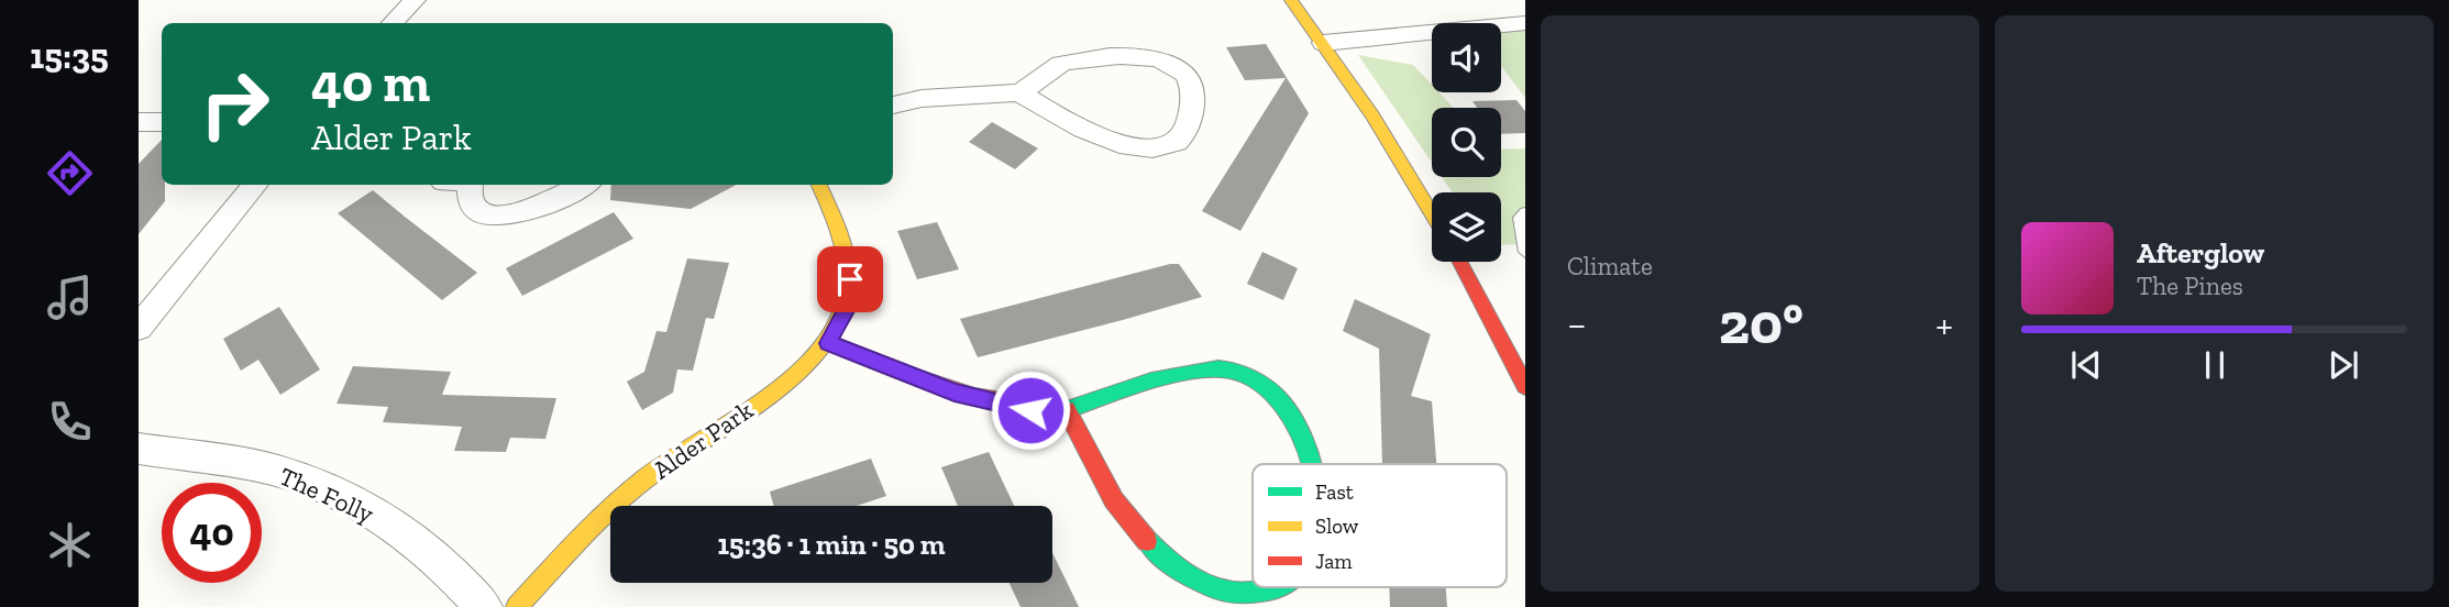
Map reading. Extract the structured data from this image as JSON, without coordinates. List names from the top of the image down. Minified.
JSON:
{"streets":{"street":["Alder Park","The Folly"]},"legend":["Fast","Slow","Jam"],"page":{"tabs":"15:35","tile":"Climate","turn":["40 m","Alder Park"],"song":["Afterglow","The Pines"],"heat":["−","20°","+"],"limit":"40","trip":"15:36 · 1 min · 50 m"}}
